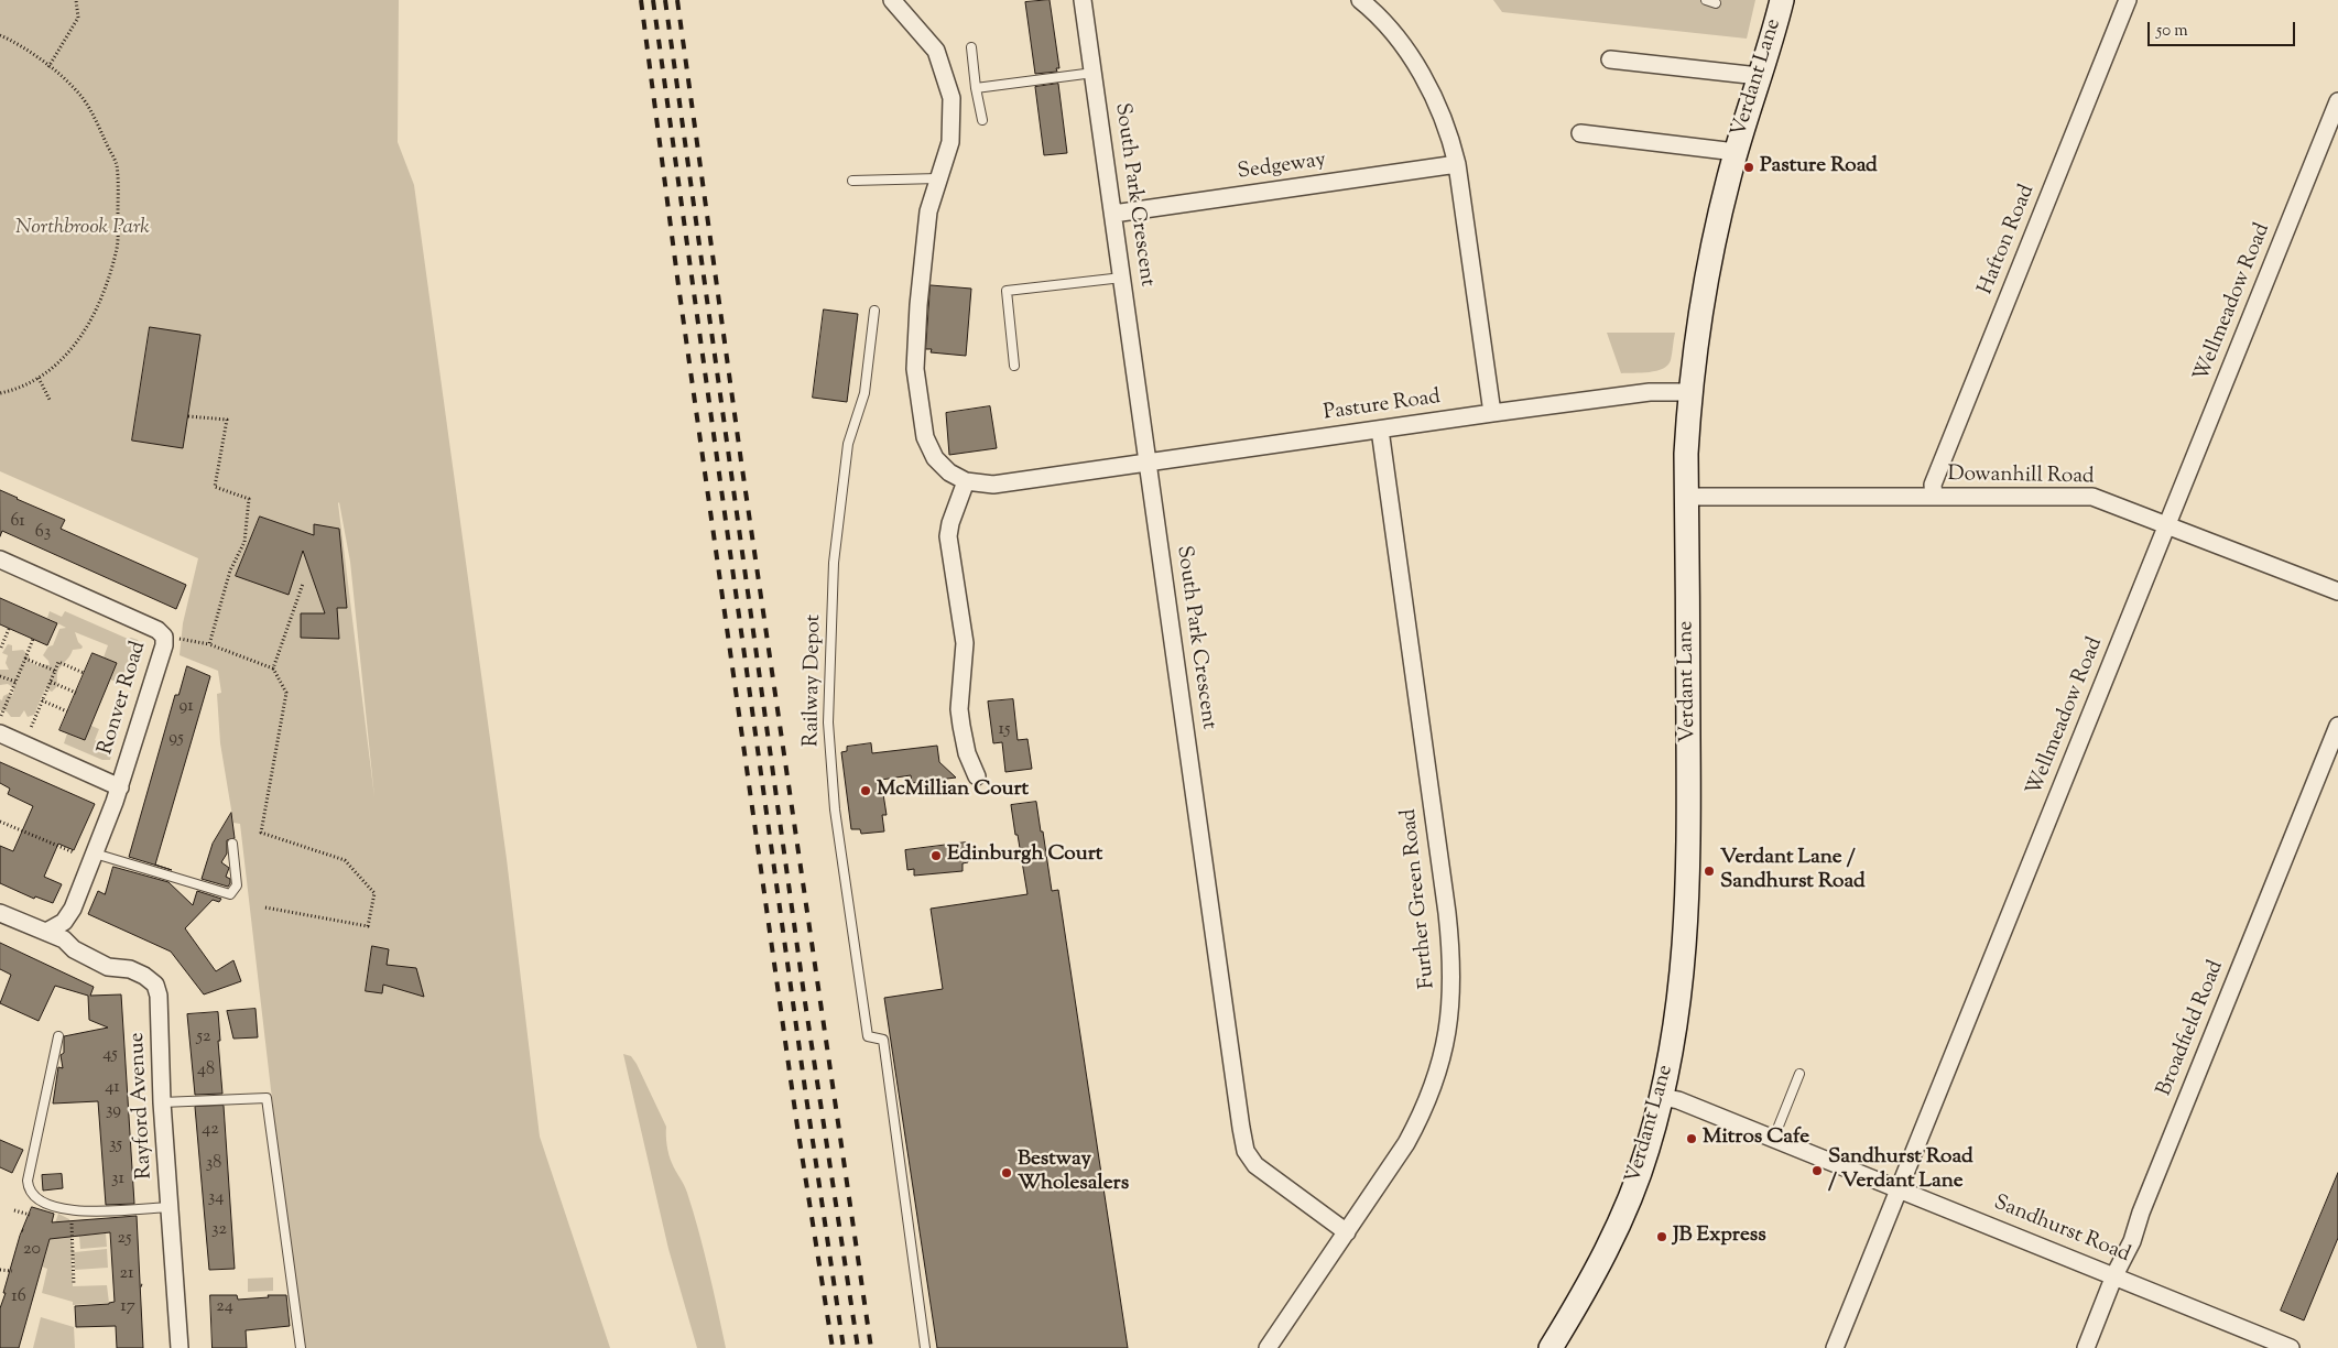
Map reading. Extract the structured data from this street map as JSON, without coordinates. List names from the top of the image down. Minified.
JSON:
{"streets":{"street":["Verdant Lane","Sedgeway","South Park Crescent","Hafton Road","Wellmeadow Road","Pasture Road","Dowanhill Road","Ronver Road","Further Green Road","Broadfield Road","Rayford Avenue","Sandhurst Road"],"lane":["Railway Depot"]},"crossings":[["Verdant Lane","Pasture Road"],["Verdant Lane","Dowanhill Road"],["Verdant Lane","Sandhurst Road"],["Sedgeway","South Park Crescent"],["South Park Crescent","Pasture Road"],["South Park Crescent","Further Green Road"],["Hafton Road","Dowanhill Road"],["Wellmeadow Road","Dowanhill Road"],["Wellmeadow Road","Sandhurst Road"],["Pasture Road","Further Green Road"],["Ronver Road","Rayford Avenue"],["Broadfield Road","Sandhurst Road"]],"parks":["Northbrook Park"],"places":["Pasture Road","McMillian Court","Edinburgh Court","Verdant Lane / Sandhurst Road","Mitros Cafe","Sandhurst Road / Verdant Lane","Bestway Wholesalers","JB Express"],"house_numbers":["61","63","91","15","95","52","45","48","41","39","42","35","38","31","34","32","25","20","21","16","17","24"],"scale_bar":"50 m"}
